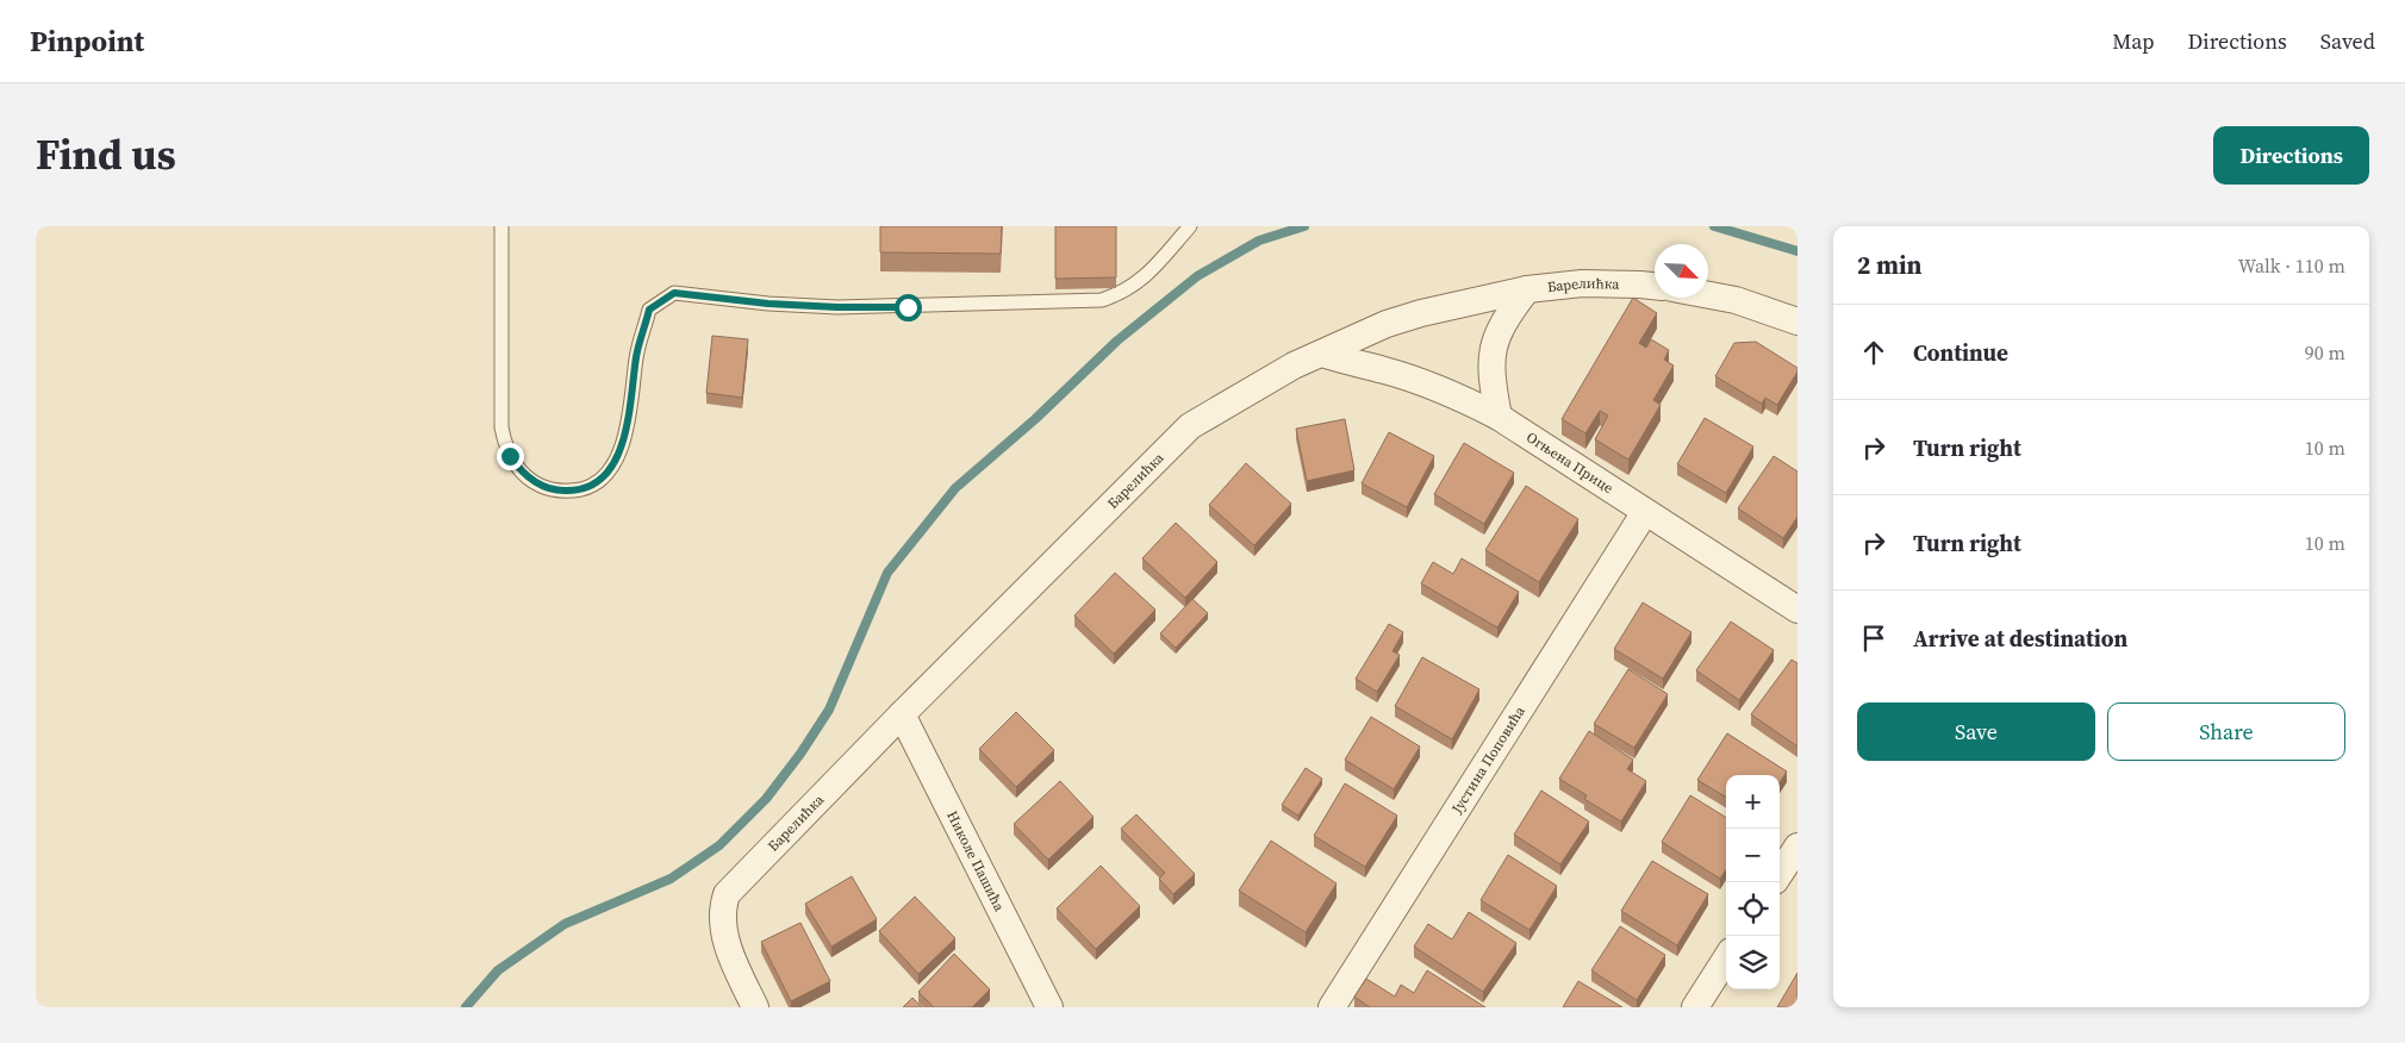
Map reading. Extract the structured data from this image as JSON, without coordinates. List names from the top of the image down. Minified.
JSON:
{"streets":{"street":["Барелићка","Огњена Прице","Јустина Поповића","Николе Пашића"]},"crossings":[["Барелићка","Огњена Прице"],["Барелићка","Николе Пашића"],["Огњена Прице","Јустина Поповића"]],"north":"bottom right","page":{"header":"Pinpoint","nav":["Map","Directions","Saved"],"title":"Find us","buttons":["Directions",["Save","Share"]],"heading":["2 min","Walk · 110 m"],"list":[["Continue","90 m"],["Turn right","10 m"],["Turn right","10 m"],"Arrive at destination"],"map_buttons":["+","−"]}}
